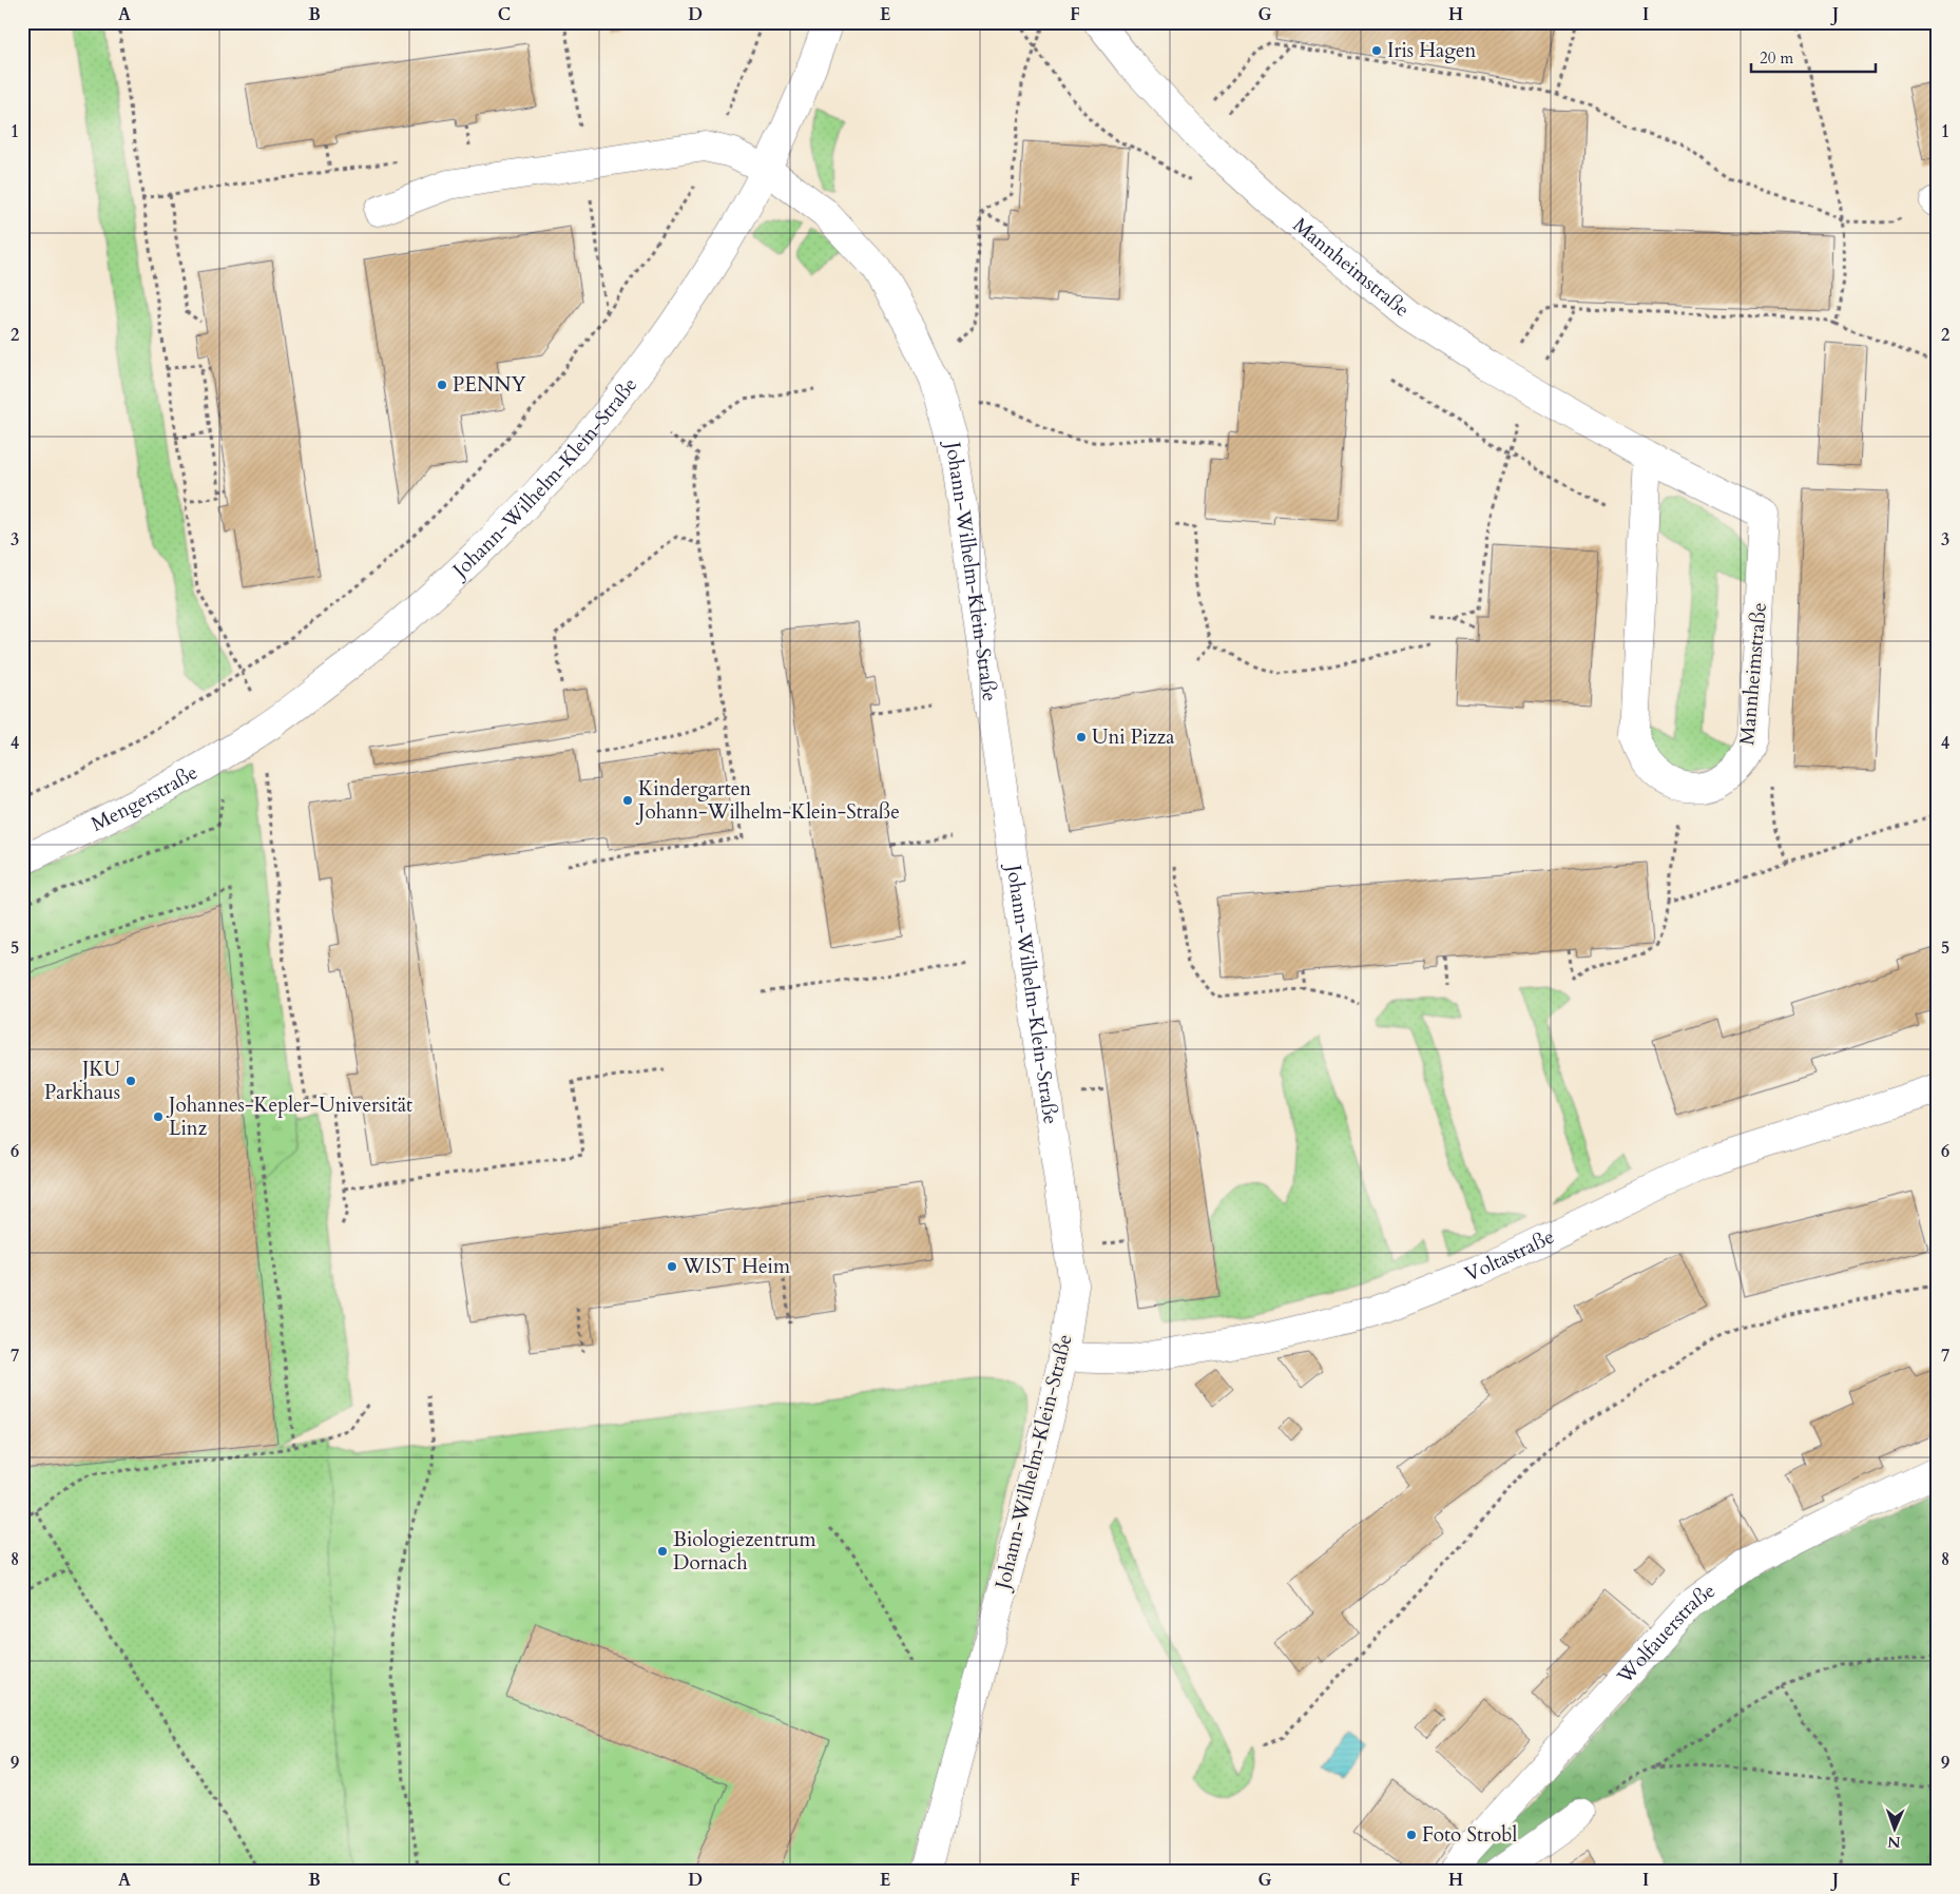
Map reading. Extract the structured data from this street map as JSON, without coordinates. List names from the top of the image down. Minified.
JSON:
{"streets":{"street":["Mannheimstraße","Johann-Wilhelm-Klein-Straße","Mengerstraße","Voltastraße","Wolfauerstraße"]},"crossings":[["Johann-Wilhelm-Klein-Straße","Mengerstraße"],["Johann-Wilhelm-Klein-Straße","Voltastraße"]],"places":["Iris Hagen","PENNY","Uni Pizza","Kindergarten Johann-Wilhelm-Klein-Straße","JKU Parkhaus","Johannes-Kepler-Universität Linz","WIST Heim","Biologiezentrum Dornach","Foto Strobl"],"scale_bar":"20 m","north":"bottom","grid":{"columns":["A","B","C","D","E","F","G","H","I","J"],"rows":["1","2","3","4","5","6","7","8","9"]}}
